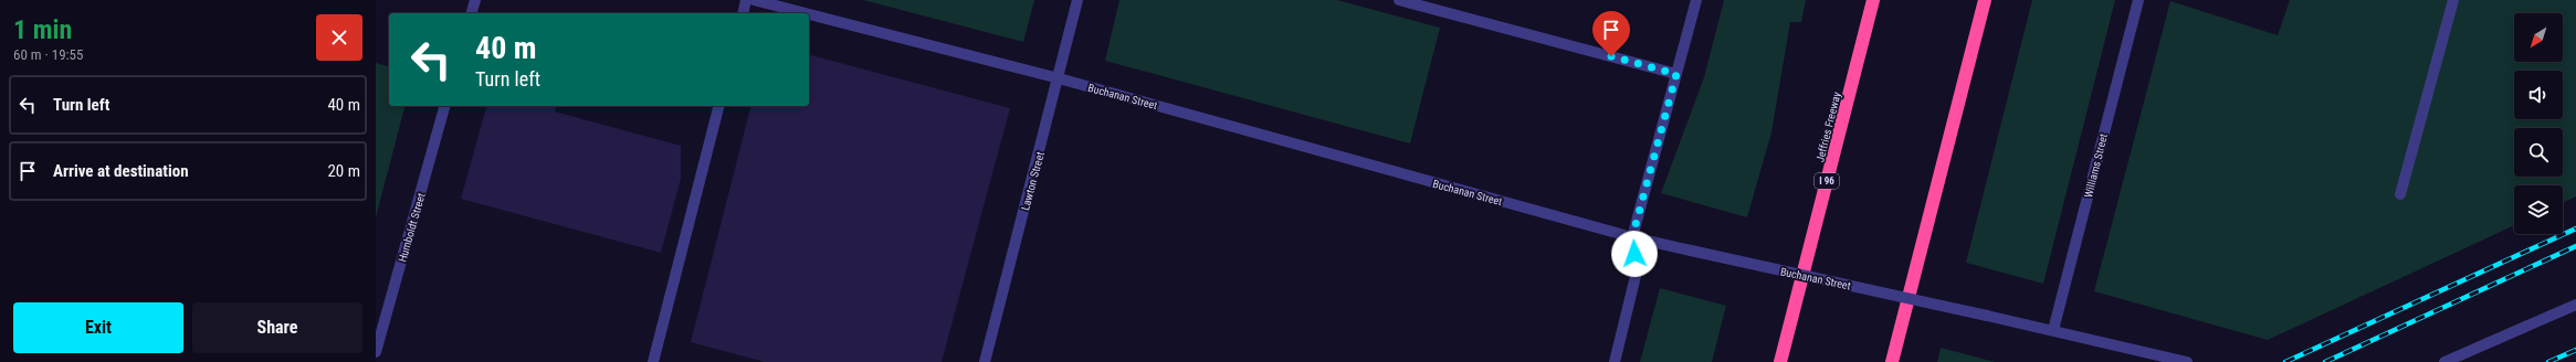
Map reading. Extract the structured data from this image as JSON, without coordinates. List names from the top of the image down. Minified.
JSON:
{"streets":{"highway":["Jeffries Freeway","I 96"],"street":["Buchanan Street","Williams Street","Lawton Street","Humboldt Street"]},"crossings":[["Buchanan Street","Williams Street"],["Buchanan Street","Lawton Street"]],"north":"bottom left","page":{"heading":["1 min","60 m · 19:55"],"turn":["40 m","Turn left"],"list":[{"name":"Turn left","value":"40 m"},{"name":"Arrive at destination","value":"20 m"}],"buttons":["Exit","Share"]}}
